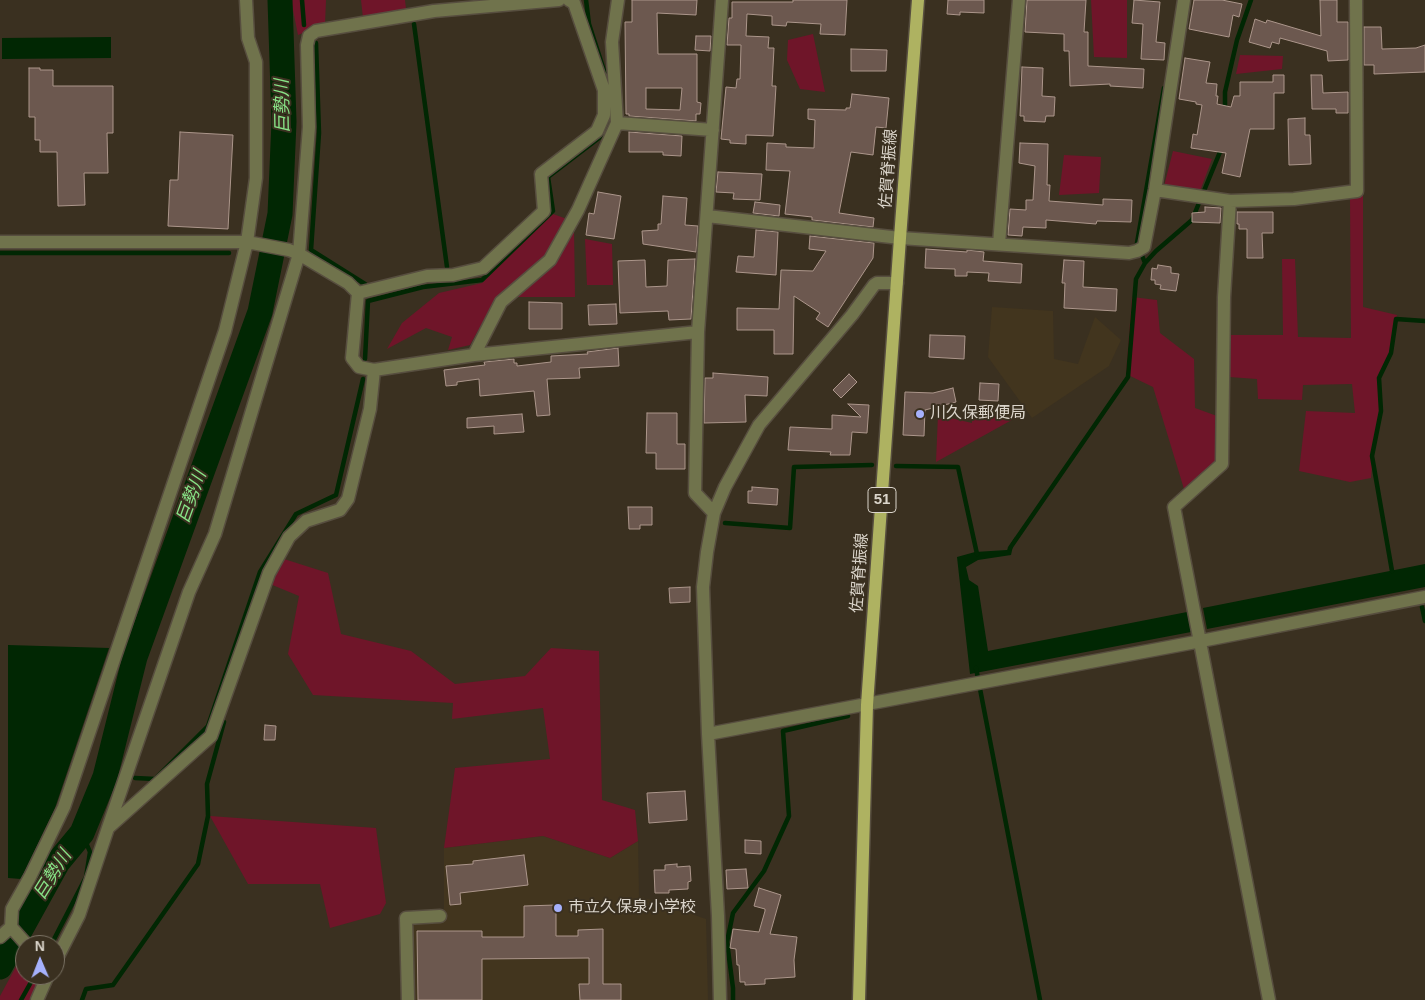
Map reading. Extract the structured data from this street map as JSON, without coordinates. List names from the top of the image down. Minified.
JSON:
{"streets":{"main road":["佐賀脊振線","51"]},"water":["巨勢川"],"places":["川久保郵便局","市立久保泉小学校"],"north":"top"}
